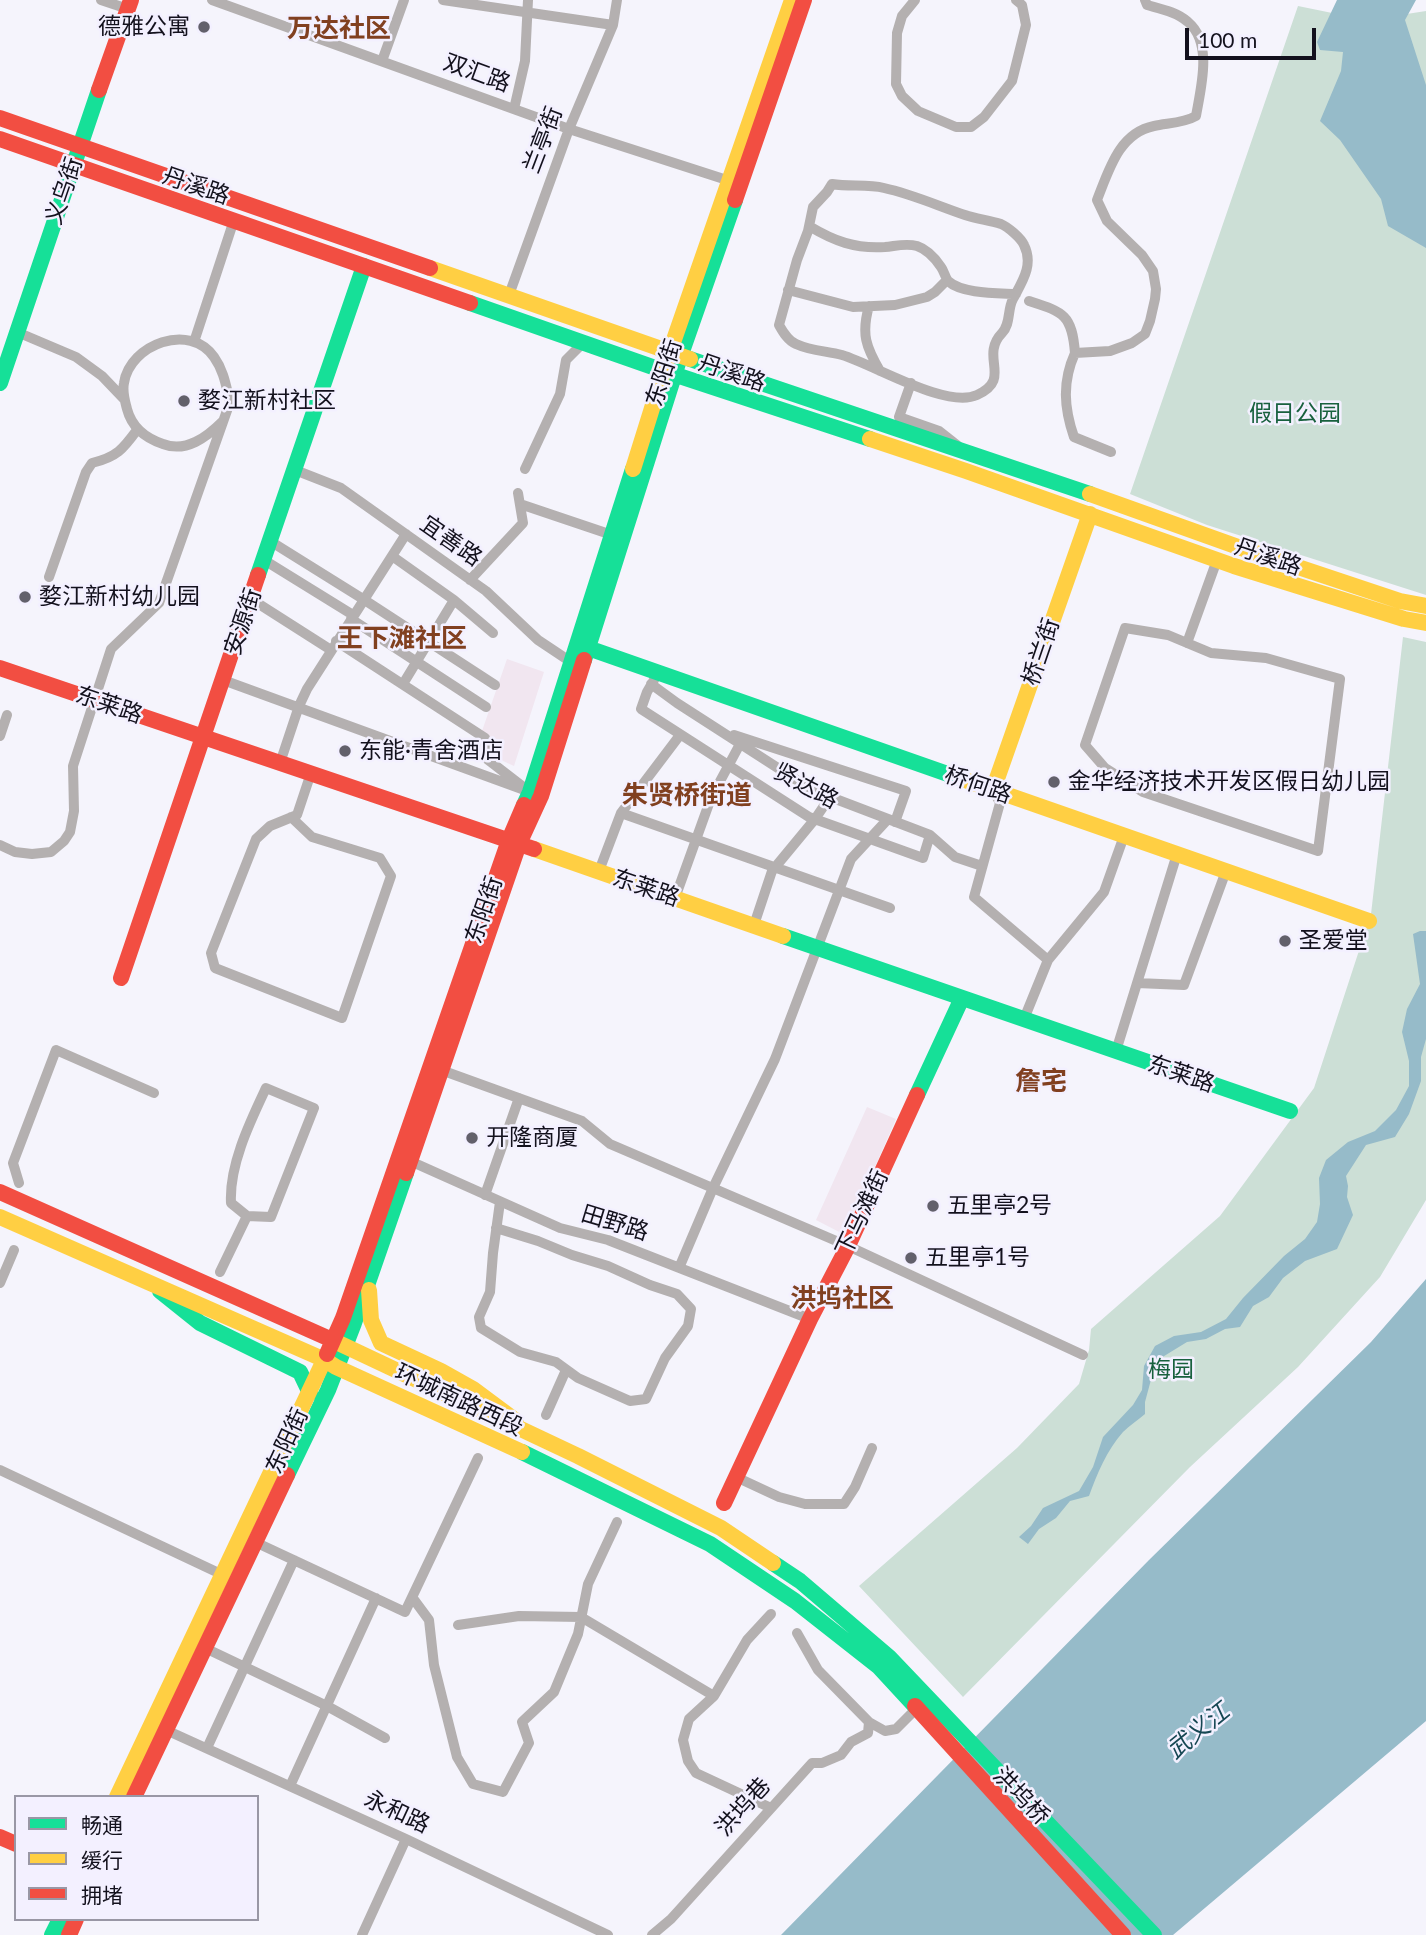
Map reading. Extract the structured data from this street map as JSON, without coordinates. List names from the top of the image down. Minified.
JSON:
{"streets":{"main road":["丹溪路","义乌街","东阳街","安源街","桥兰街","东莱路","桥何路","下马滩街","环城南路西段","洪坞桥"],"street":["双汇路","兰亭街","宜善路","贤达路","田野路","洪坞巷","永和路"]},"crossings":[["双汇路","兰亭街"],["双汇路","东阳街"],["兰亭街","丹溪路"],["丹溪路","义乌街"],["丹溪路","东阳街"],["丹溪路","安源街"],["丹溪路","桥兰街"],["东阳街","宜善路"],["东阳街","东莱路"],["东阳街","桥何路"],["东阳街","田野路"],["东阳街","环城南路西段"],["东阳街","永和路"],["宜善路","安源街"],["安源街","东莱路"],["桥兰街","桥何路"],["东莱路","下马滩街"],["桥何路","贤达路"],["下马滩街","田野路"],["环城南路西段","洪坞桥"]],"districts":["万达社区","王下滩社区","朱贤桥街道","詹宅","洪坞社区"],"water":["武义江"],"parks":["假日公园","梅园"],"places":["德雅公寓","婺江新村社区","婺江新村幼儿园","东能·青舍酒店","金华经济技术开发区假日幼儿园","圣爱堂","开隆商厦","五里亭2号","五里亭1号"],"legend":["畅通","缓行","拥堵"],"scale_bar":"100 m"}
